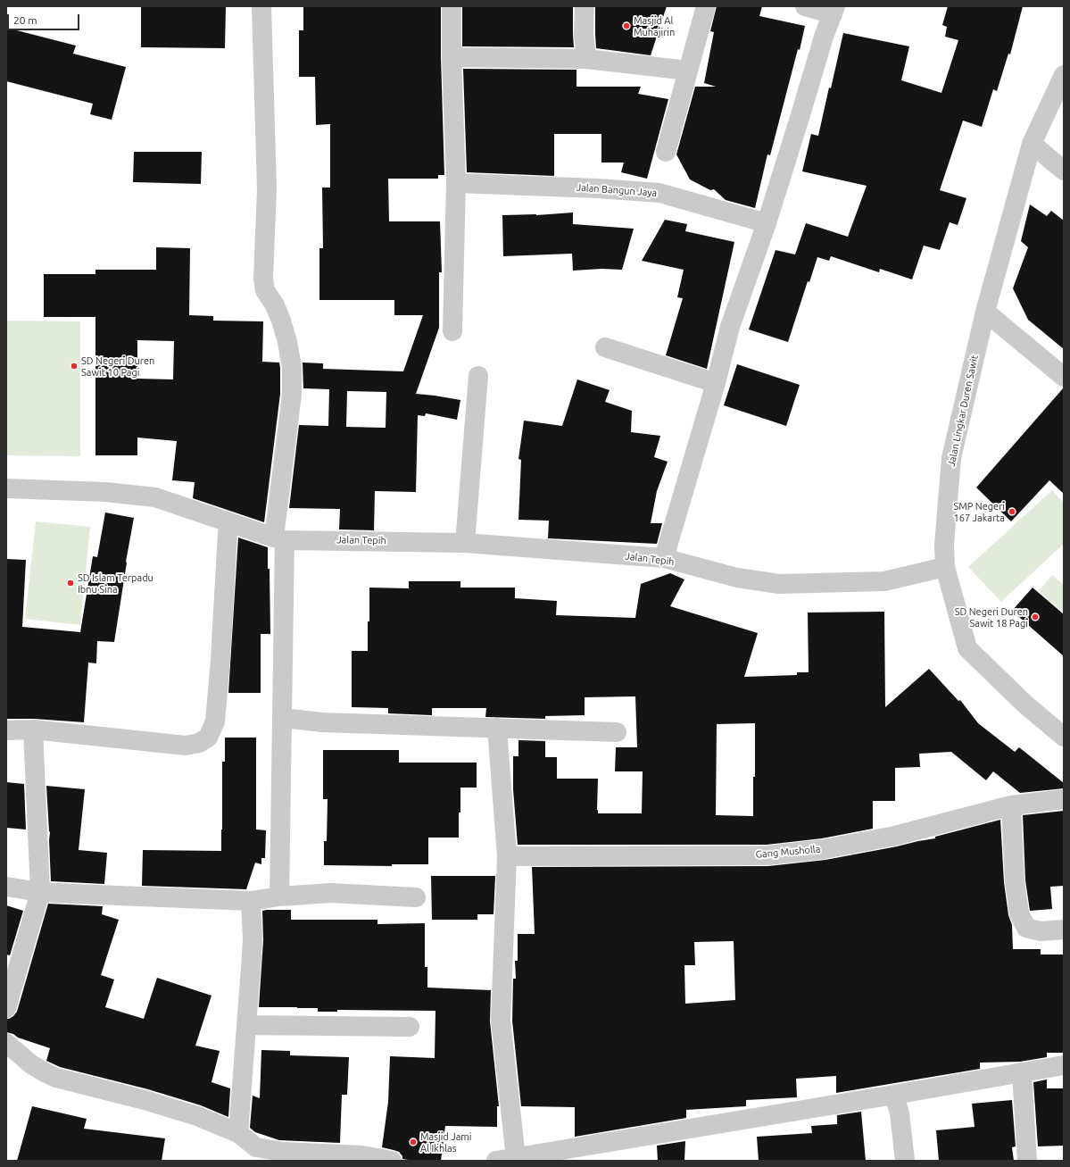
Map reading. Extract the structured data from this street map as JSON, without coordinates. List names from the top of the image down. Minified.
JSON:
{"streets":{"street":["Jalan Bangun Jaya","Jalan Lingkar Duren Sawit","Jalan Tepih","Gang Musholla"]},"crossings":[["Jalan Lingkar Duren Sawit","Jalan Tepih"]],"places":["Masjid Al Muhajirin","SD Negeri Duren Sawit 10 Pagi","SMP Negeri 167 Jakarta","SD Islam Terpadu Ibnu Sina","SD Negeri Duren Sawit 18 Pagi","Masjid Jami Al Ikhlas"],"scale_bar":"20 m"}
